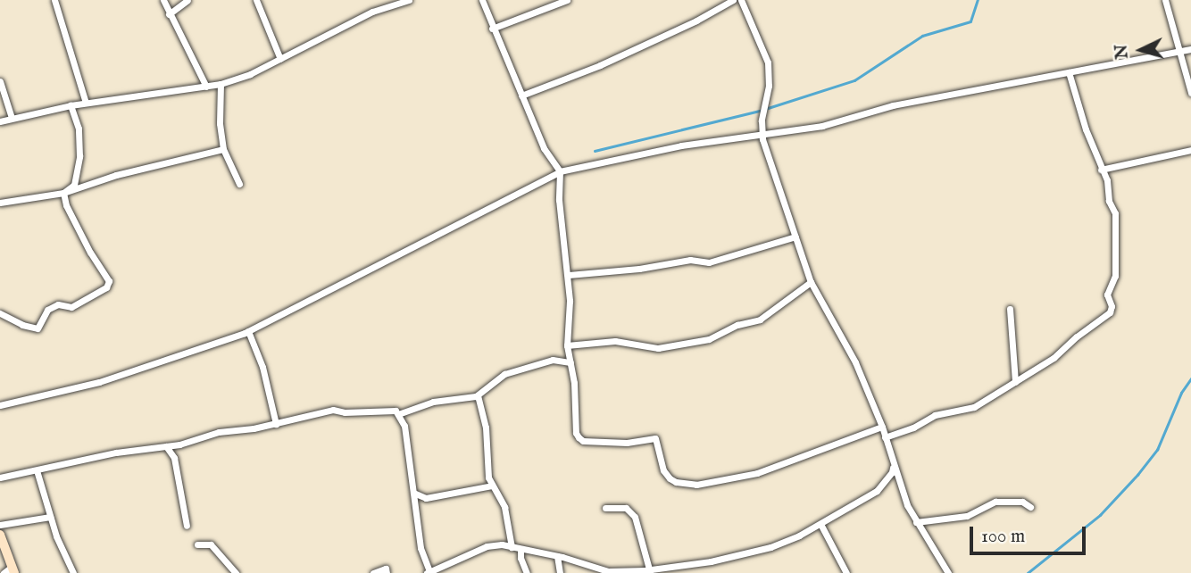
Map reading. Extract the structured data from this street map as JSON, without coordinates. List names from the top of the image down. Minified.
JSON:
{"scale_bar":"100 m","north":"left"}
